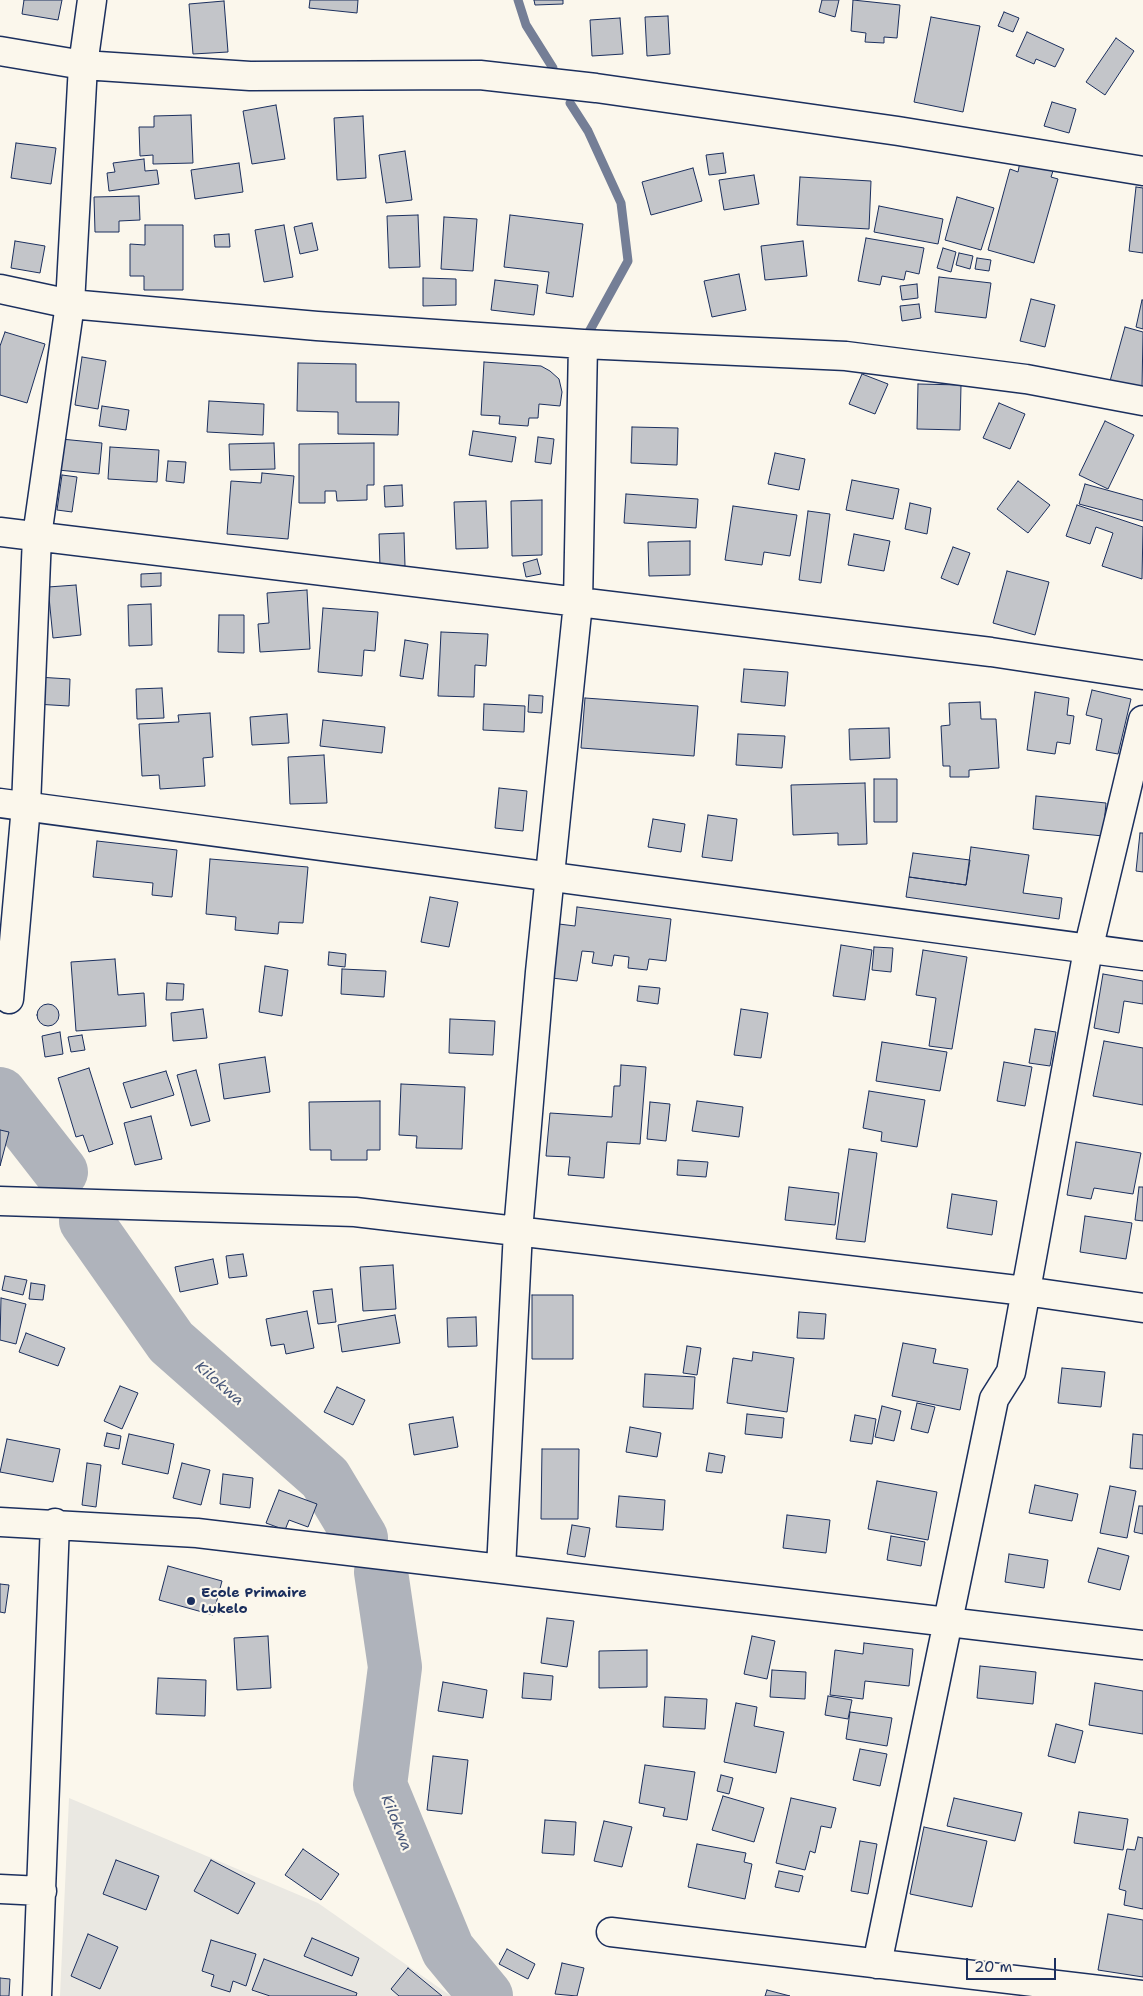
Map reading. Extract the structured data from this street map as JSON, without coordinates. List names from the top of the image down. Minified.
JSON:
{"water":["Kilokwa"],"places":["Ecole Primaire Lukelo"],"scale_bar":"20 m"}
